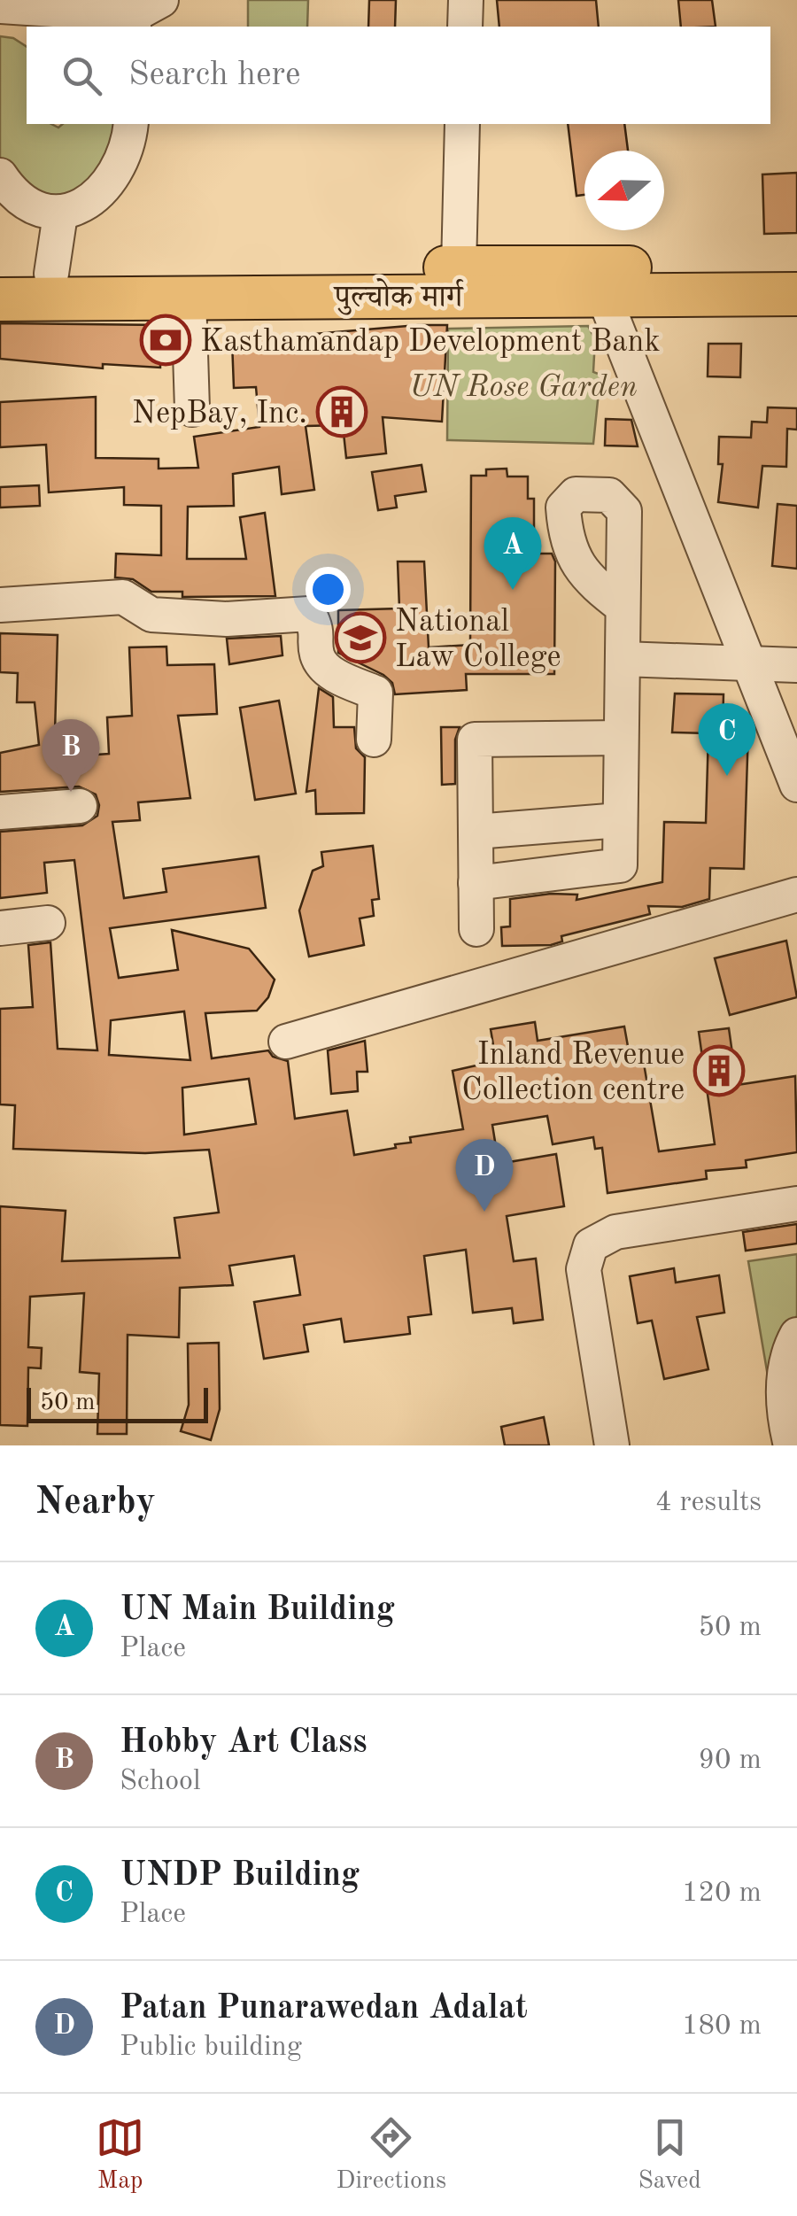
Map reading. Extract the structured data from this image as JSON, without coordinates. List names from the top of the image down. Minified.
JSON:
{"streets":{"main road":["पुल्चोक मार्ग"]},"parks":["UN Rose Garden"],"places":{"bank":["Kasthamandap Development Bank"],"building":["NepBay, Inc.","Inland Revenue Collection centre"],"school or university":["National Law College"]},"scale_bar":"50 m","north":"left","page":{"search":"Search here","pins":["A","C","B","D"],"scale":"50 m","heading":["Nearby","4 results"],"list":[{"mark":"A","name":"UN Main Building","note":"Place","value":"50 m"},{"mark":"B","name":"Hobby Art Class","note":"School","value":"90 m"},{"mark":"C","name":"UNDP Building","note":"Place","value":"120 m"},{"mark":"D","name":"Patan Punarawedan Adalat","note":"Public building","value":"180 m"}],"nav":["Map","Directions","Saved"]}}
